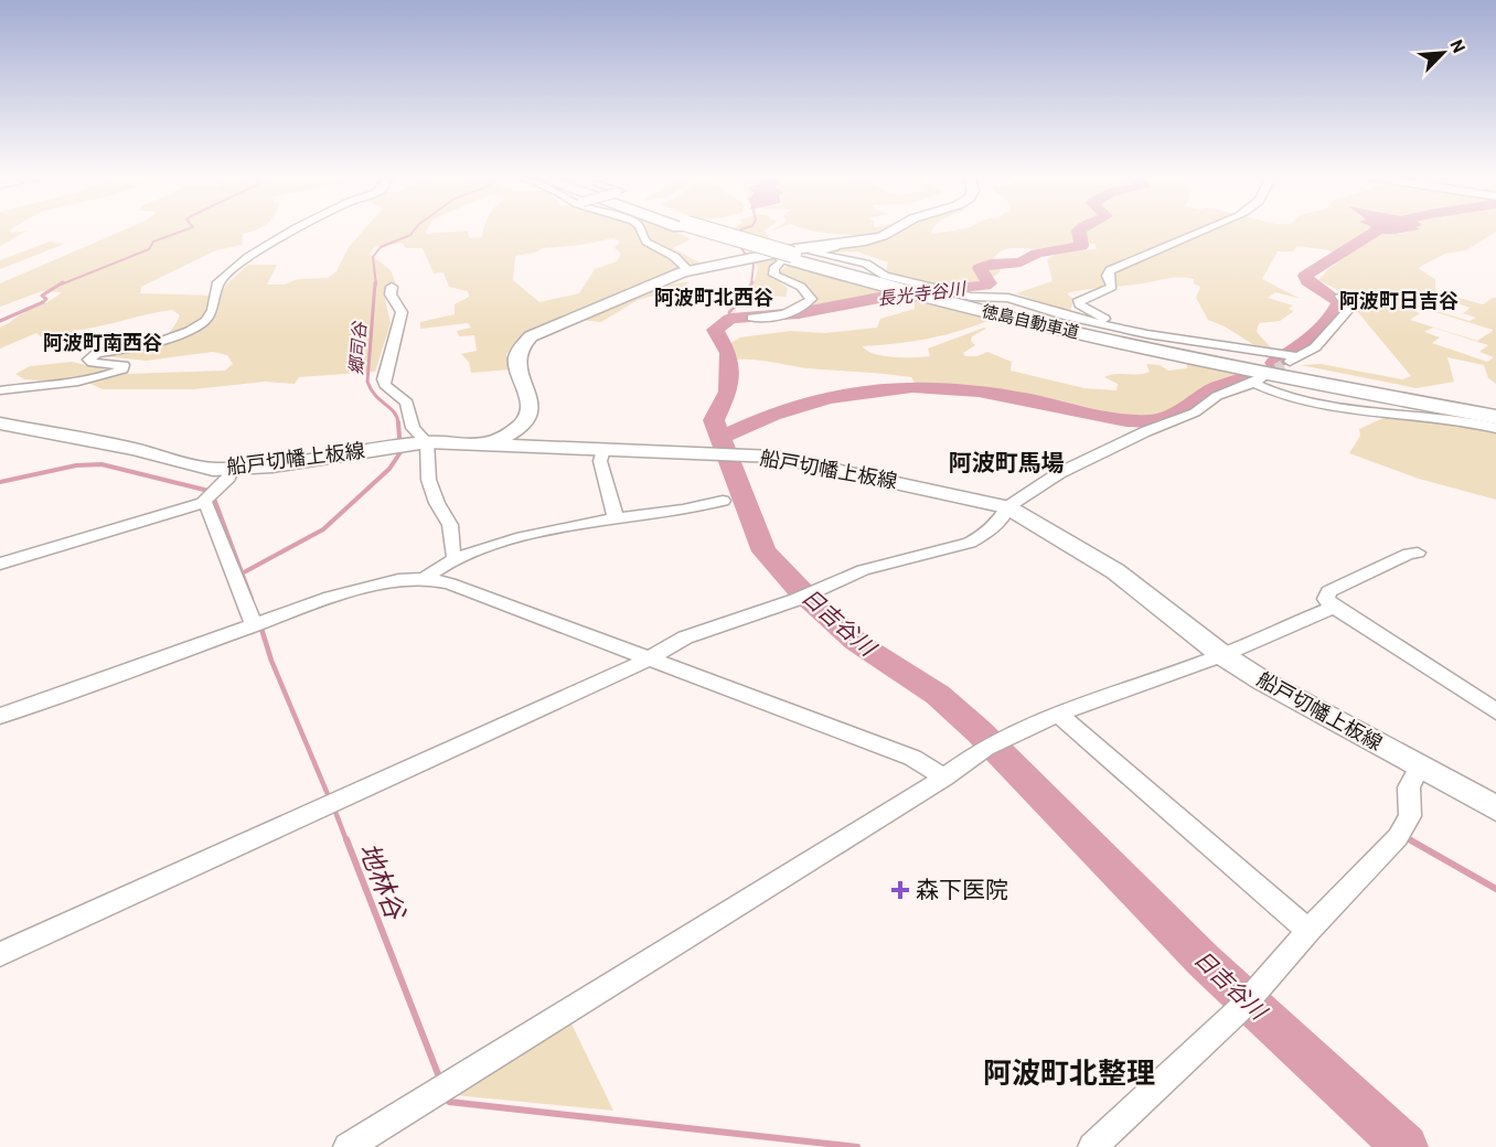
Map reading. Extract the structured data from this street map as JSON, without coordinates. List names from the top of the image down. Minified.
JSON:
{"streets":{"highway":["徳島自動車道"],"main road":["船戸切幡上板線"]},"districts":["阿波町北西谷","阿波町日吉谷","阿波町南西谷","阿波町馬場","阿波町北整理"],"water":["長光寺谷川","郷司谷","日吉谷川","地林谷"],"places":{"health":["森下医院"]},"north":"top right"}
